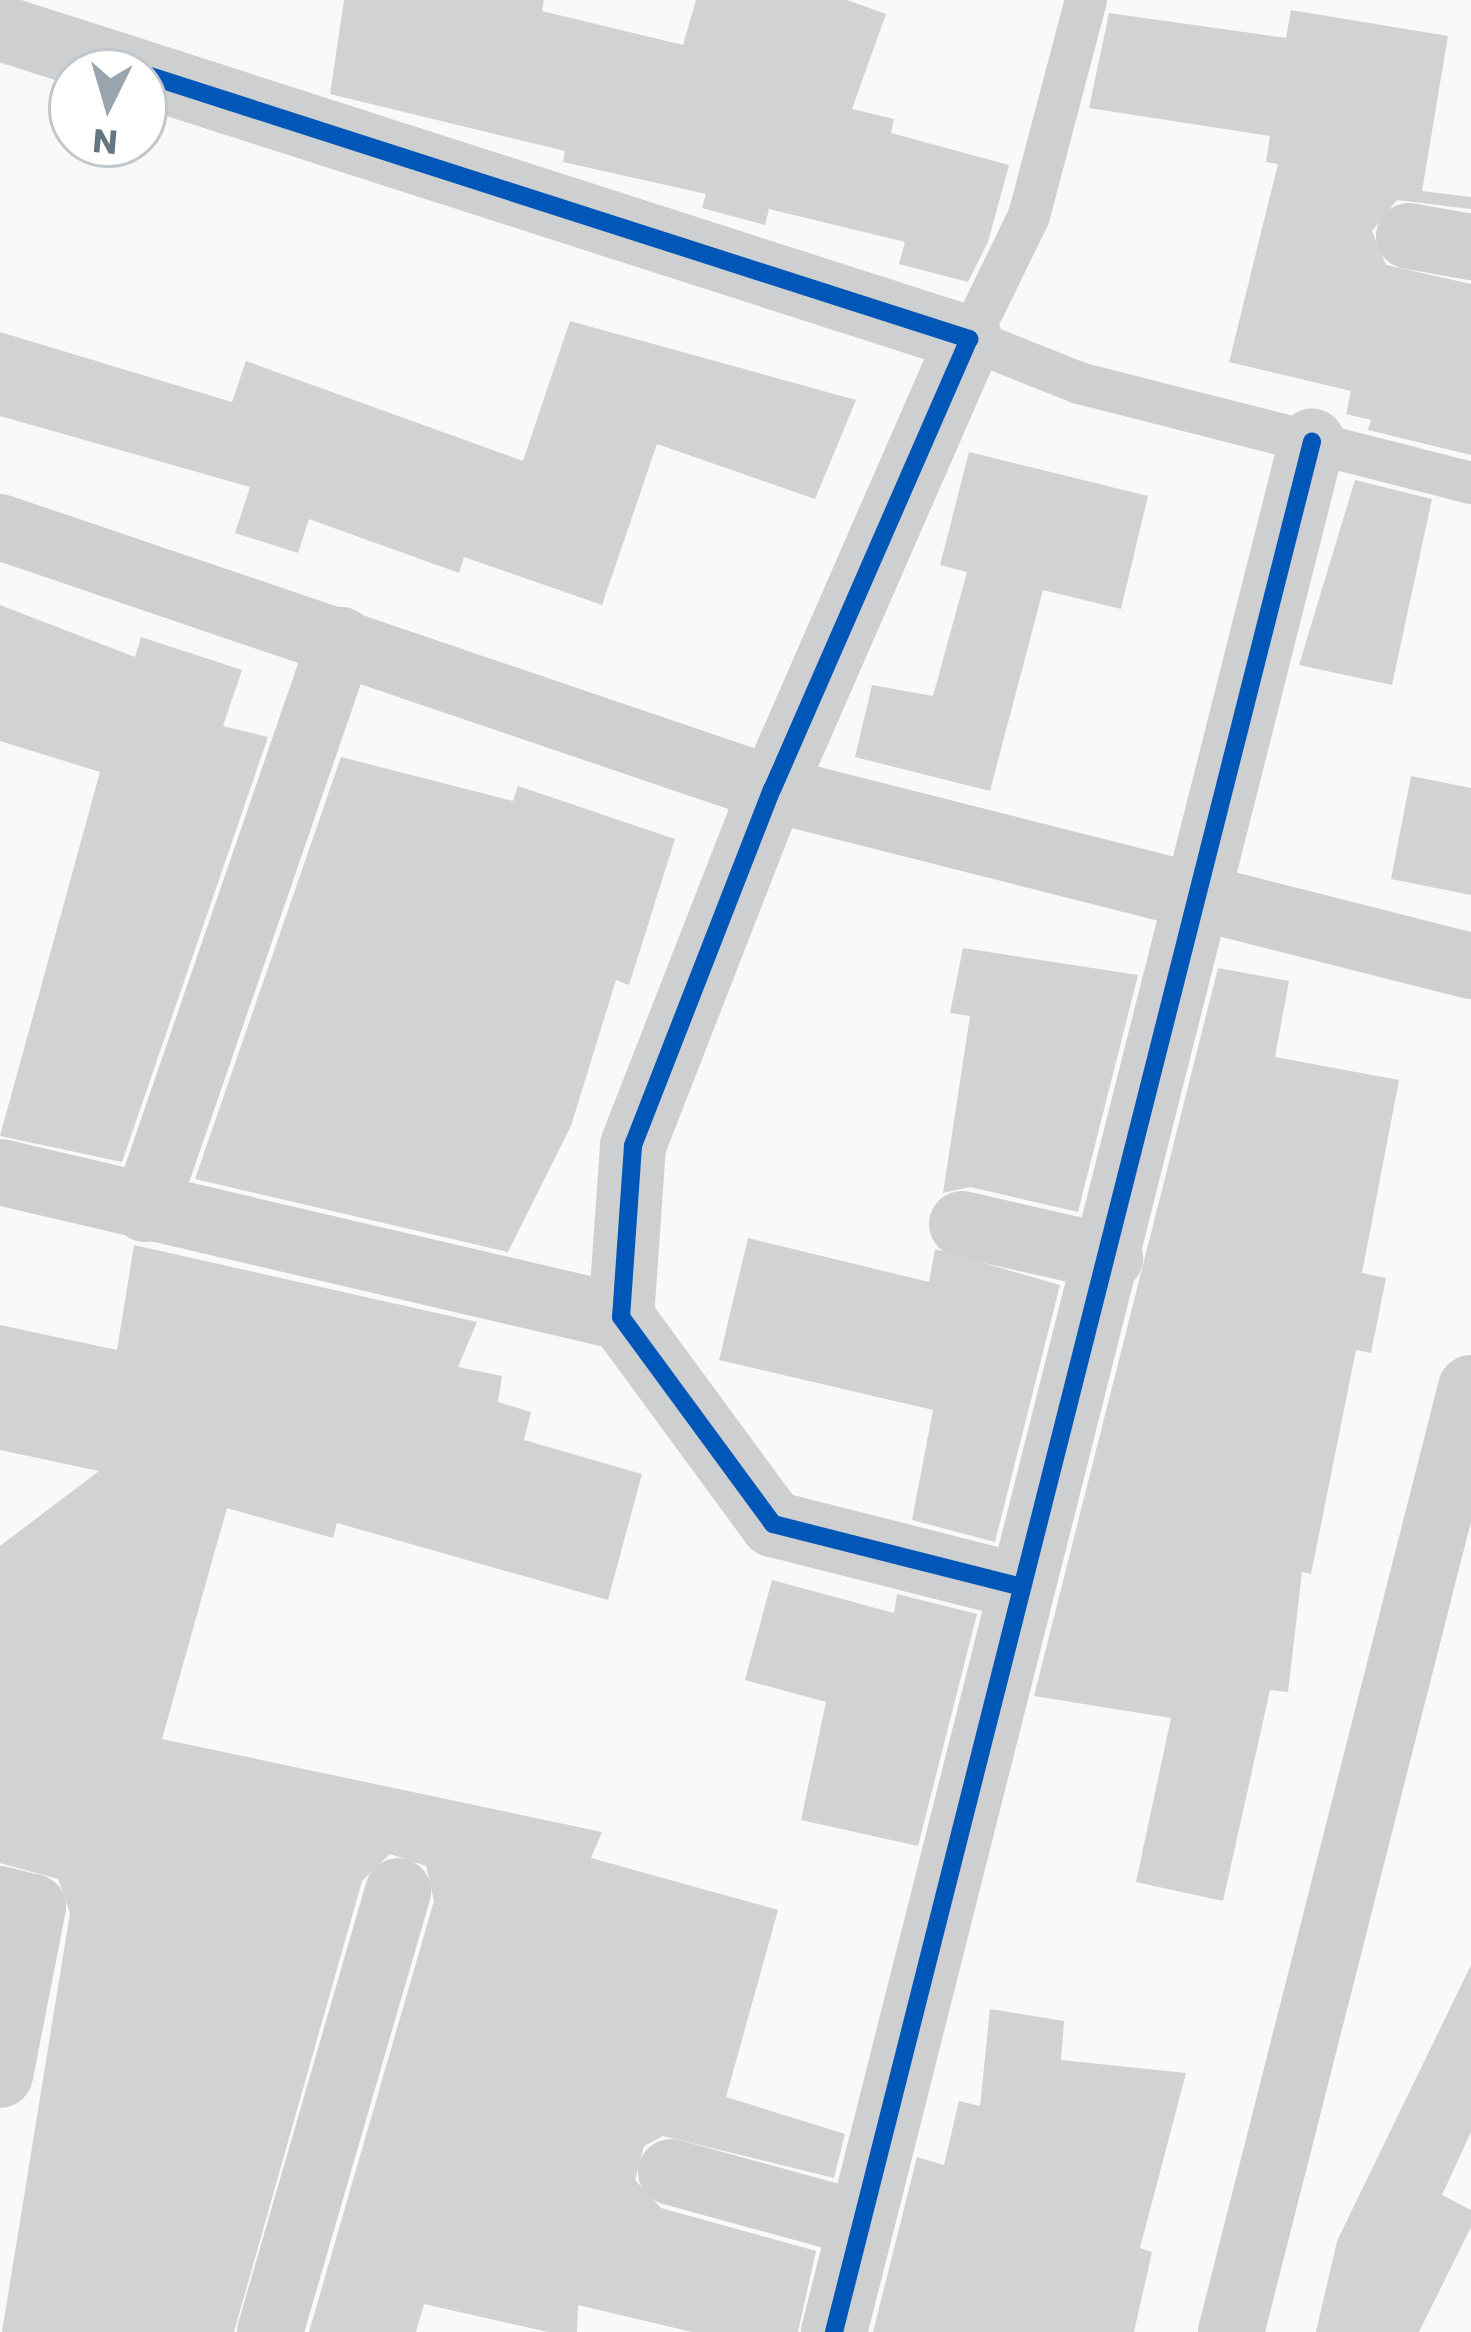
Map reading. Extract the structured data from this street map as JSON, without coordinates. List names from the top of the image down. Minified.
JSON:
{"north":"bottom"}
